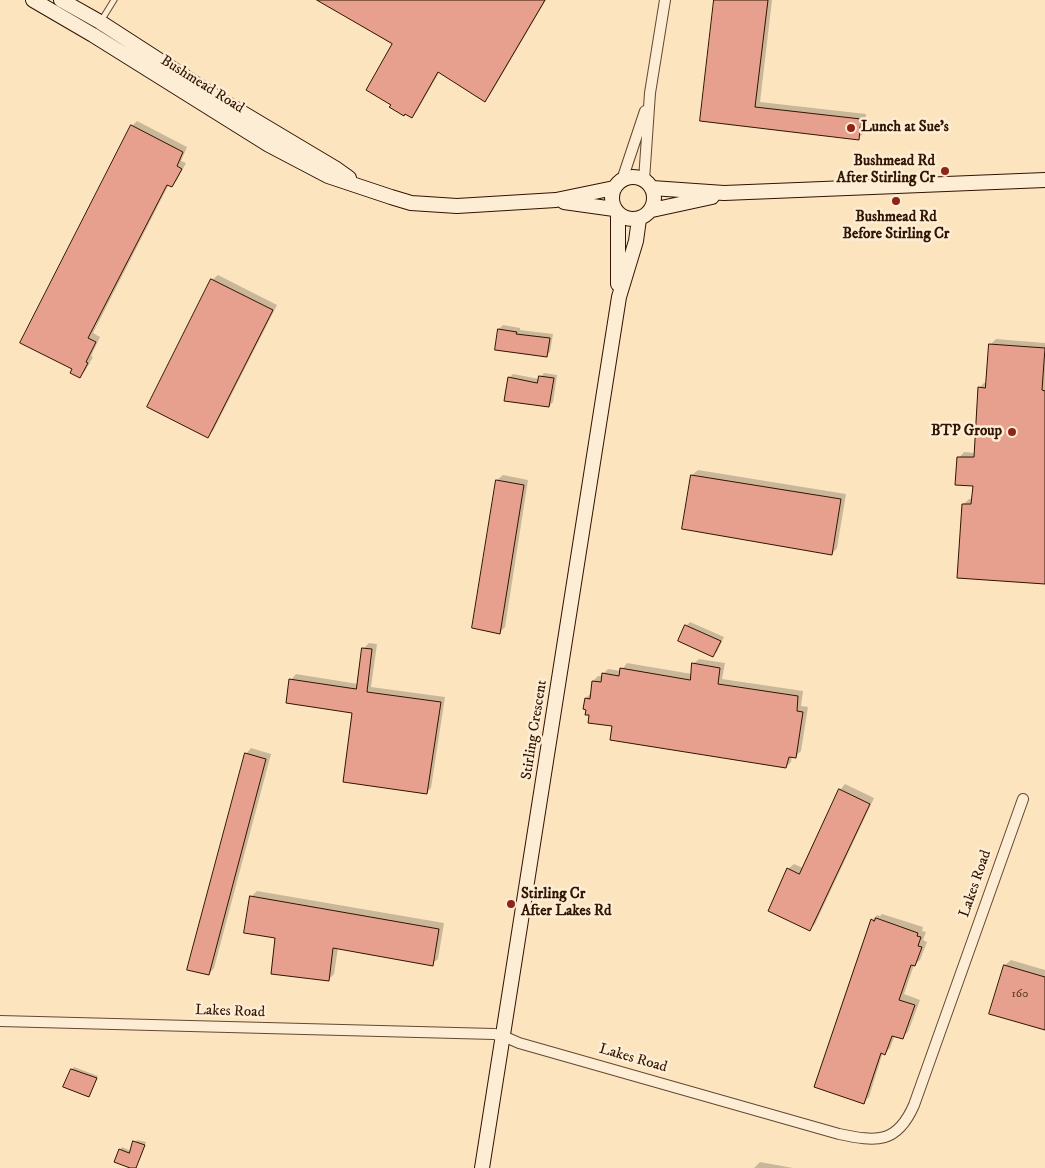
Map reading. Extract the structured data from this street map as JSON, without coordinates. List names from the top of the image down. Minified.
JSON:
{"streets":{"main road":["Bushmead Road","Stirling Crescent"],"street":["Lakes Road"]},"crossings":[["Bushmead Road","Stirling Crescent"],["Stirling Crescent","Lakes Road"]],"places":["Lunch at Sue's","Bushmead Rd After Stirling Cr","Bushmead Rd Before Stirling Cr","BTP Group","Stirling Cr After Lakes Rd"],"house_numbers":["160"]}
